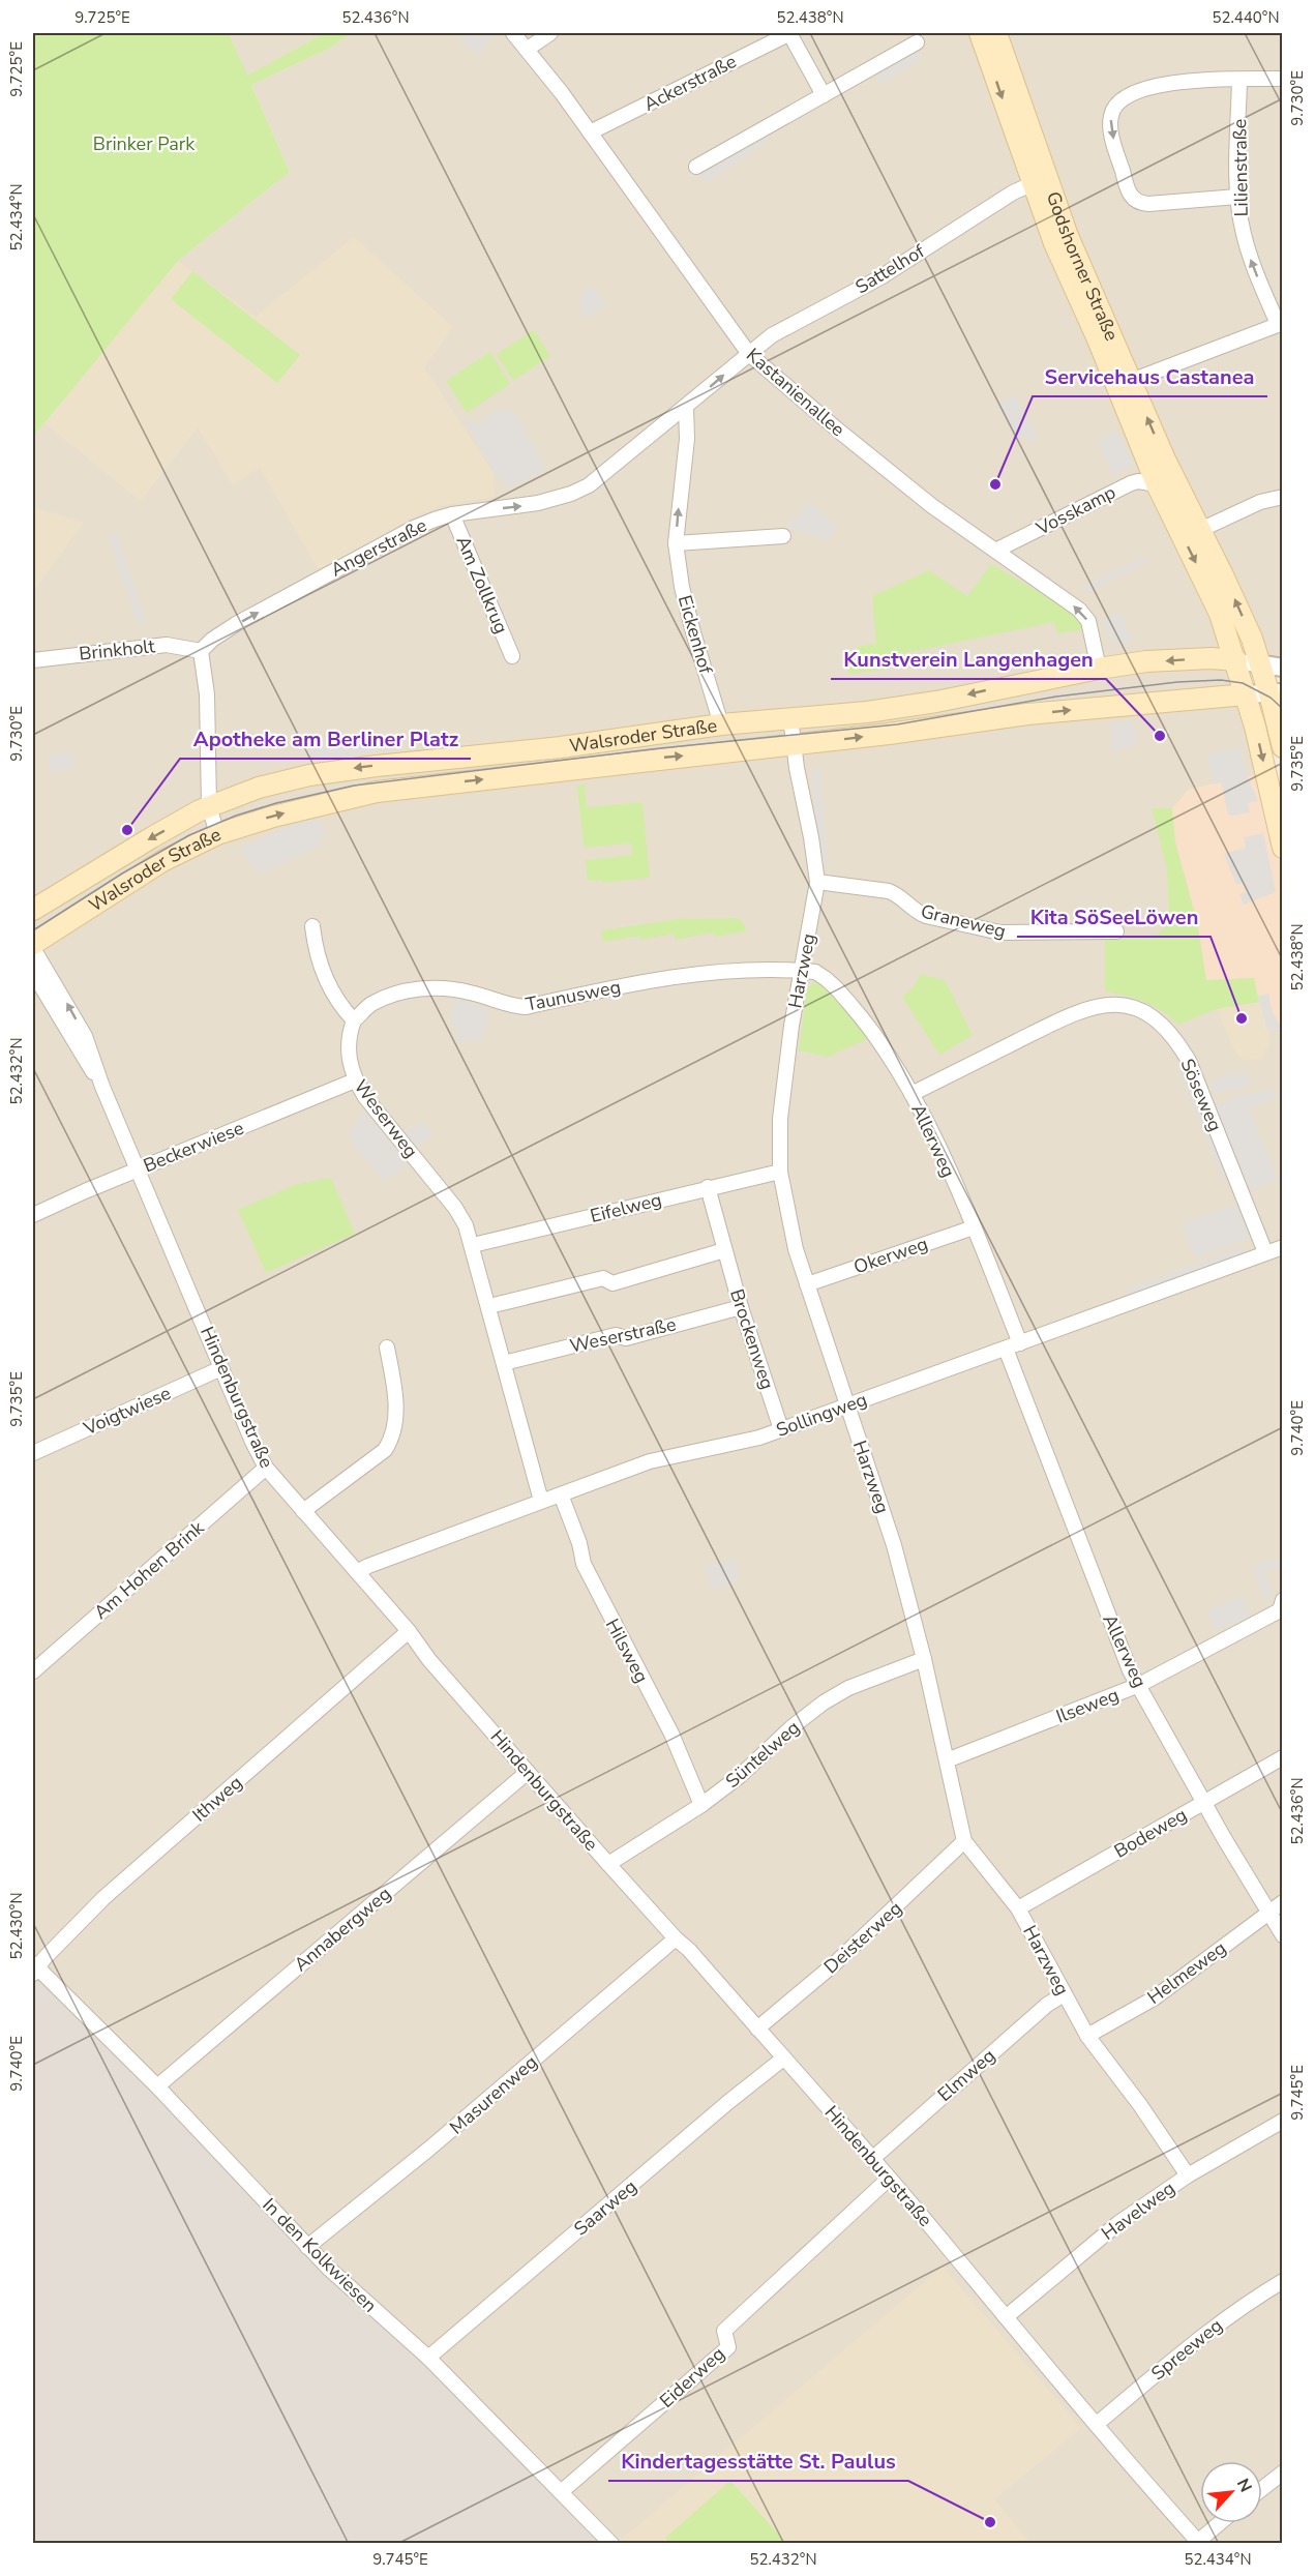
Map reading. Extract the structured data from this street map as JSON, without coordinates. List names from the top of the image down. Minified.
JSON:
{"streets":{"main road":["Godshorner Straße","Walsroder Straße"],"street":["Ackerstraße","Lilienstraße","Sattelhof","Kastanienallee","Vosskamp","Angerstraße","Am Zollkrug","Eickenhof","Brinkholt","Graneweg","Harzweg","Taunusweg","Söseweg","Weserweg","Allerweg","Beckerwiese","Eifelweg","Okerweg","Weserstraße","Brockenweg","Hindenburgstraße","Voigtwiese","Sollingweg","Am Hohen Brink","Hilsweg","Ilseweg","Süntelweg","Ithweg","Bodeweg","Annabergweg","Deisterweg","Helmeweg","Elmweg","Masurenweg","Saarweg","Havelweg","In den Kolkwiesen","Spreeweg","Eiderweg"]},"crossings":[["Ackerstraße","Kastanienallee"],["Godshorner Straße","Sattelhof"],["Godshorner Straße","Vosskamp"],["Godshorner Straße","Walsroder Straße"],["Sattelhof","Kastanienallee"],["Sattelhof","Angerstraße"],["Kastanienallee","Vosskamp"],["Kastanienallee","Angerstraße"],["Kastanienallee","Walsroder Straße"],["Angerstraße","Am Zollkrug"],["Angerstraße","Eickenhof"],["Angerstraße","Brinkholt"],["Eickenhof","Walsroder Straße"],["Walsroder Straße","Harzweg"],["Graneweg","Harzweg"],["Harzweg","Taunusweg"],["Harzweg","Allerweg"],["Harzweg","Eifelweg"],["Harzweg","Okerweg"],["Harzweg","Sollingweg"],["Harzweg","Ilseweg"],["Harzweg","Süntelweg"],["Harzweg","Bodeweg"],["Harzweg","Deisterweg"],["Harzweg","Helmeweg"],["Harzweg","Elmweg"],["Harzweg","Havelweg"],["Taunusweg","Weserweg"],["Taunusweg","Allerweg"],["Söseweg","Allerweg"],["Söseweg","Sollingweg"],["Weserweg","Beckerwiese"],["Weserweg","Eifelweg"],["Weserweg","Weserstraße"],["Weserweg","Sollingweg"],["Allerweg","Okerweg"],["Allerweg","Sollingweg"],["Allerweg","Ilseweg"],["Allerweg","Bodeweg"],["Allerweg","Helmeweg"],["Beckerwiese","Hindenburgstraße"],["Eifelweg","Brockenweg"],["Weserstraße","Brockenweg"],["Brockenweg","Sollingweg"],["Hindenburgstraße","Voigtwiese"],["Hindenburgstraße","Sollingweg"],["Hindenburgstraße","Am Hohen Brink"],["Hindenburgstraße","Süntelweg"],["Hindenburgstraße","Ithweg"],["Hindenburgstraße","Annabergweg"],["Hindenburgstraße","Deisterweg"],["Hindenburgstraße","Elmweg"],["Hindenburgstraße","Masurenweg"],["Hindenburgstraße","Saarweg"],["Hindenburgstraße","Havelweg"],["Hindenburgstraße","Spreeweg"],["Hindenburgstraße","Eiderweg"],["Sollingweg","Hilsweg"],["Hilsweg","Süntelweg"],["Ithweg","In den Kolkwiesen"],["Annabergweg","In den Kolkwiesen"],["Masurenweg","In den Kolkwiesen"],["Saarweg","In den Kolkwiesen"],["In den Kolkwiesen","Eiderweg"]],"one_way":["Lilienstraße","Angerstraße","Eickenhof"],"parks":["Brinker Park"],"places":["Servicehaus Castanea","Kunstverein Langenhagen","Apotheke am Berliner Platz","Kita SöSeeLöwen","Kindertagesstätte St. Paulus"],"north":"top right","coordinates":["9.725°E","52.436°N","52.438°N","52.440°N","9.730°E","52.434°N","9.735°E","52.432°N","9.740°E","52.430°N","9.745°E"]}
